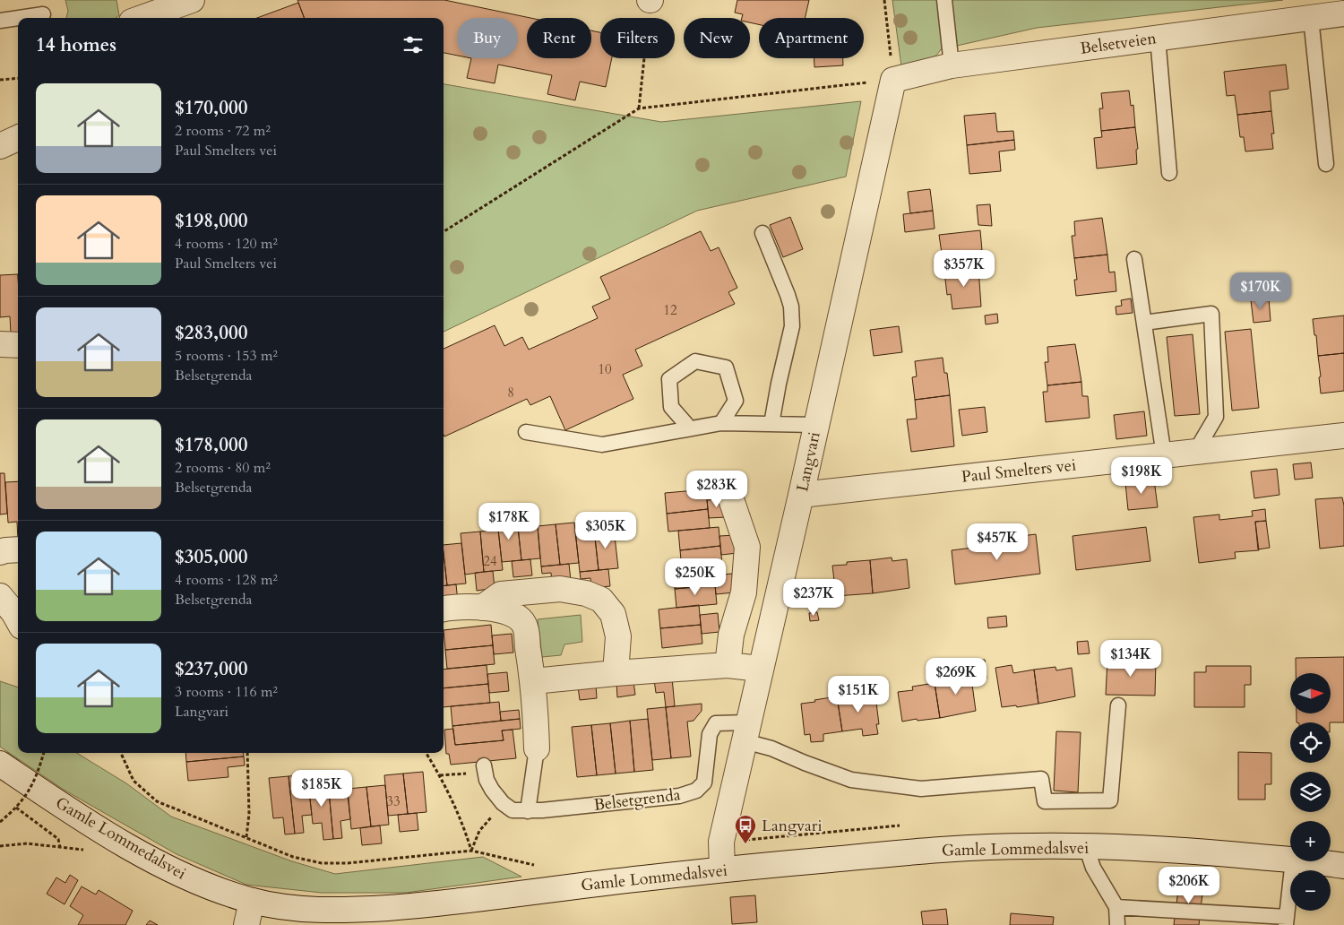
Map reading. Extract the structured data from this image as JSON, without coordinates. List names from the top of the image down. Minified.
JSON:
{"streets":{"street":["Belsetveien","Langvari","Paul Smelters vei","Gamle Lommedalsvei"],"lane":["Belsetgrenda"]},"crossings":[["Belsetveien","Langvari"],["Langvari","Paul Smelters vei"],["Langvari","Belsetgrenda"],["Langvari","Gamle Lommedalsvei"]],"places":{"bus stop":["Langvari"]},"house_numbers":["12","10","8","24","33"],"north":"right","page":{"chip":["Buy","Rent","Filters","New","Apartment"],"heading":"14 homes","list":[{"name":"$170,000","note":"2 rooms · 72 m² · Paul Smelters vei"},{"name":"$198,000","note":"4 rooms · 120 m² · Paul Smelters vei"},{"name":"$283,000","note":"5 rooms · 153 m² · Belsetgrenda"},{"name":"$178,000","note":"2 rooms · 80 m² · Belsetgrenda"},{"name":"$305,000","note":"4 rooms · 128 m² · Belsetgrenda"},{"name":"$237,000","note":"3 rooms · 116 m² · Langvari"}],"price":["$357K","$170K","$198K","$283K","$178K","$305K","$457K","$250K","$237K","$134K","$269K","$151K","$185K","$206K"],"map_buttons":["+","−"]}}
